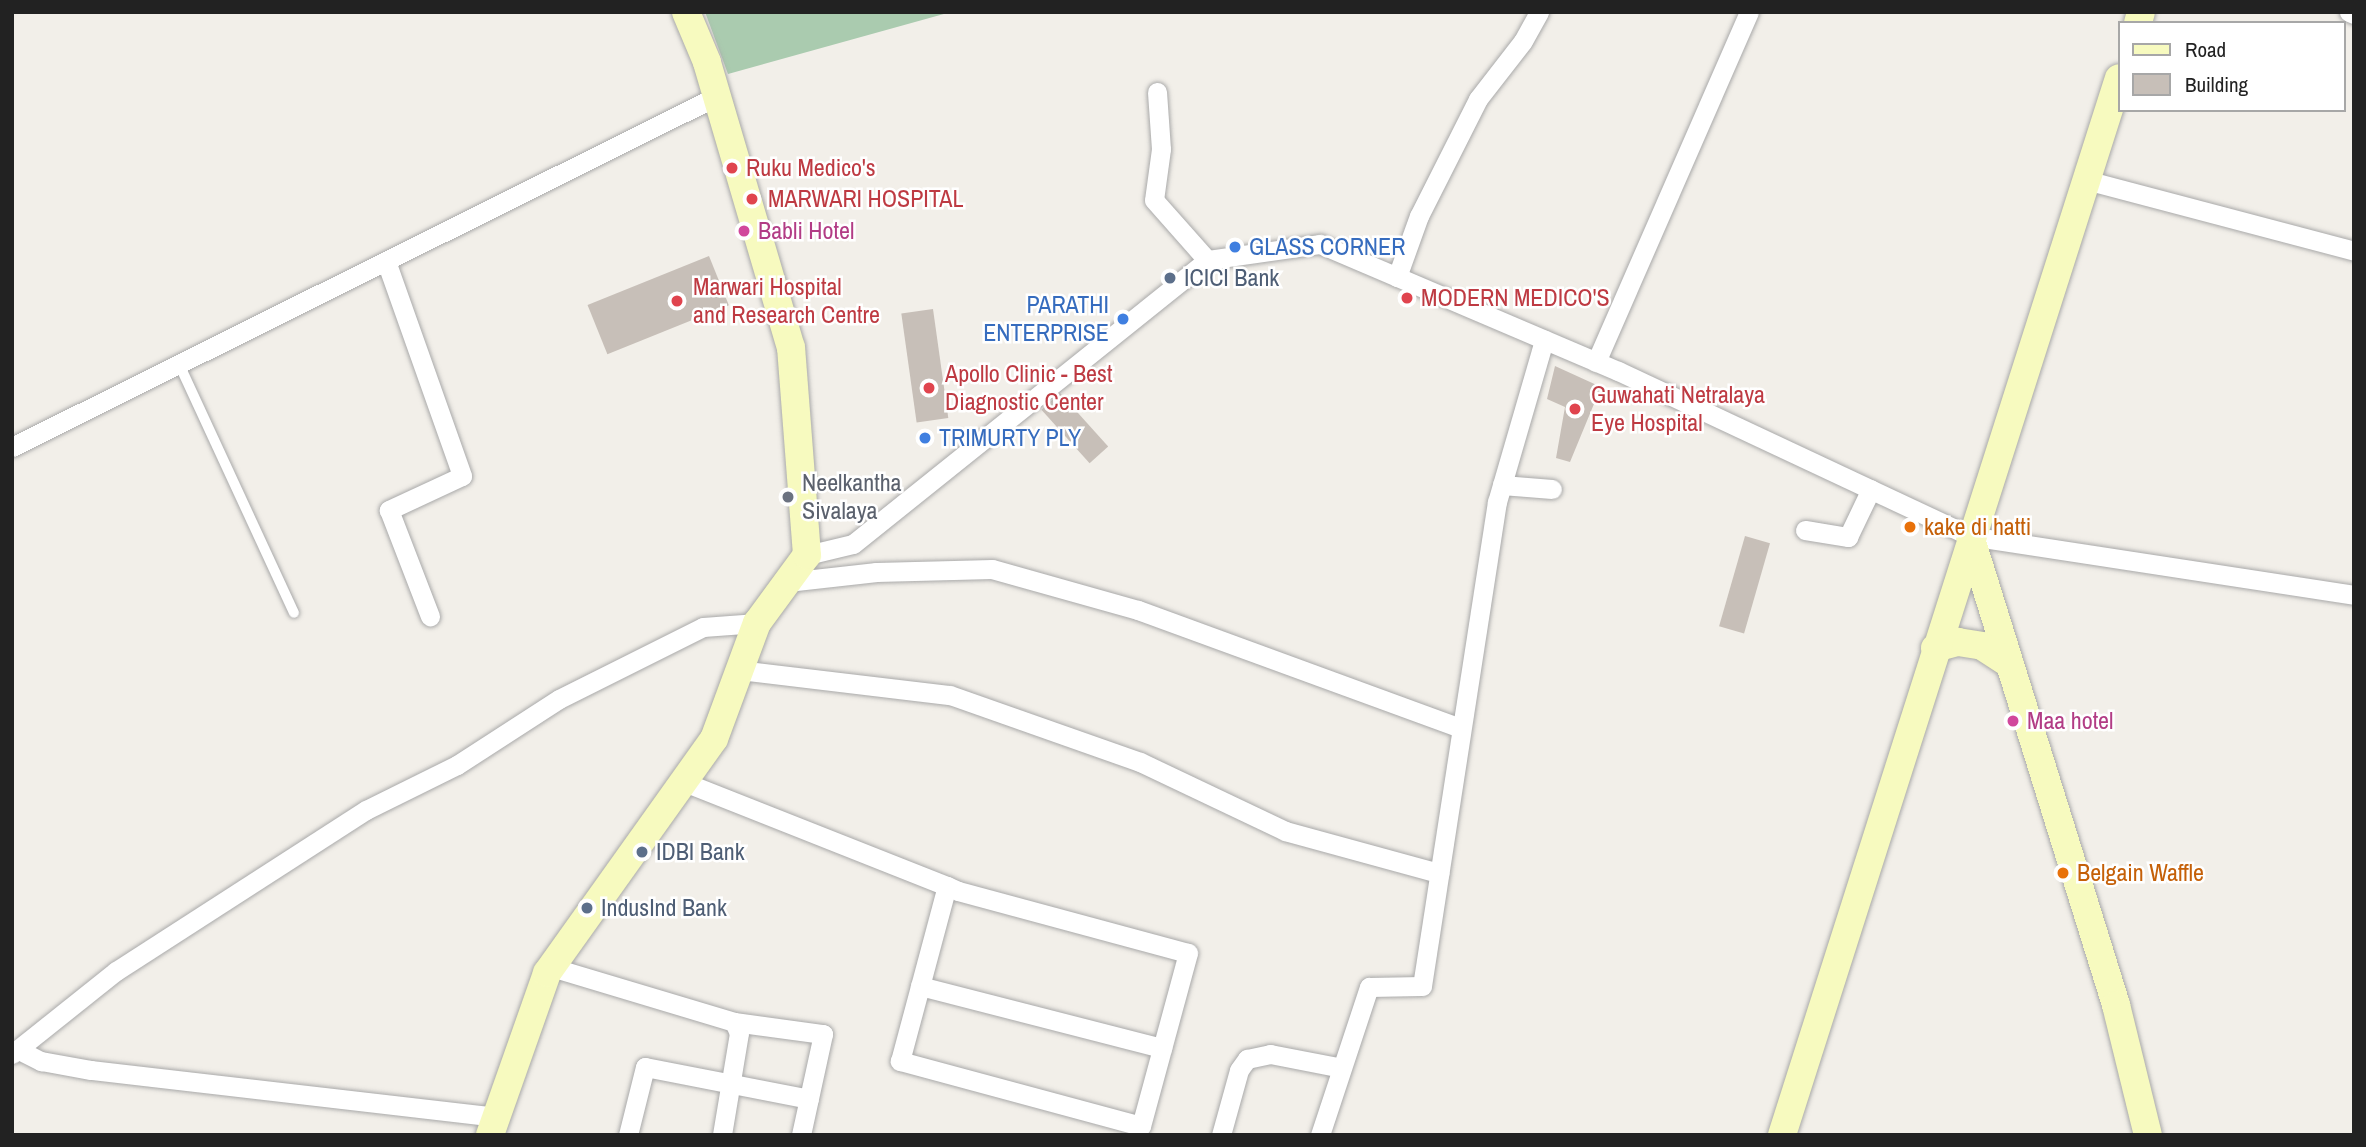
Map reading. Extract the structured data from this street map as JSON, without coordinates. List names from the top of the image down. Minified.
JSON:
{"places":["Ruku Medico's","MARWARI HOSPITAL","Babli Hotel","GLASS CORNER","ICICI Bank","MODERN MEDICO'S","Marwari Hospital and Research Centre","PARATHI ENTERPRISE","Apollo Clinic - Best Diagnostic Center","Guwahati Netralaya Eye Hospital","TRIMURTY PLY","Neelkantha Sivalaya","kake di hatti","Maa hotel","IDBI Bank","Belgain Waffle","IndusInd Bank"],"legend":["Road","Building"]}
